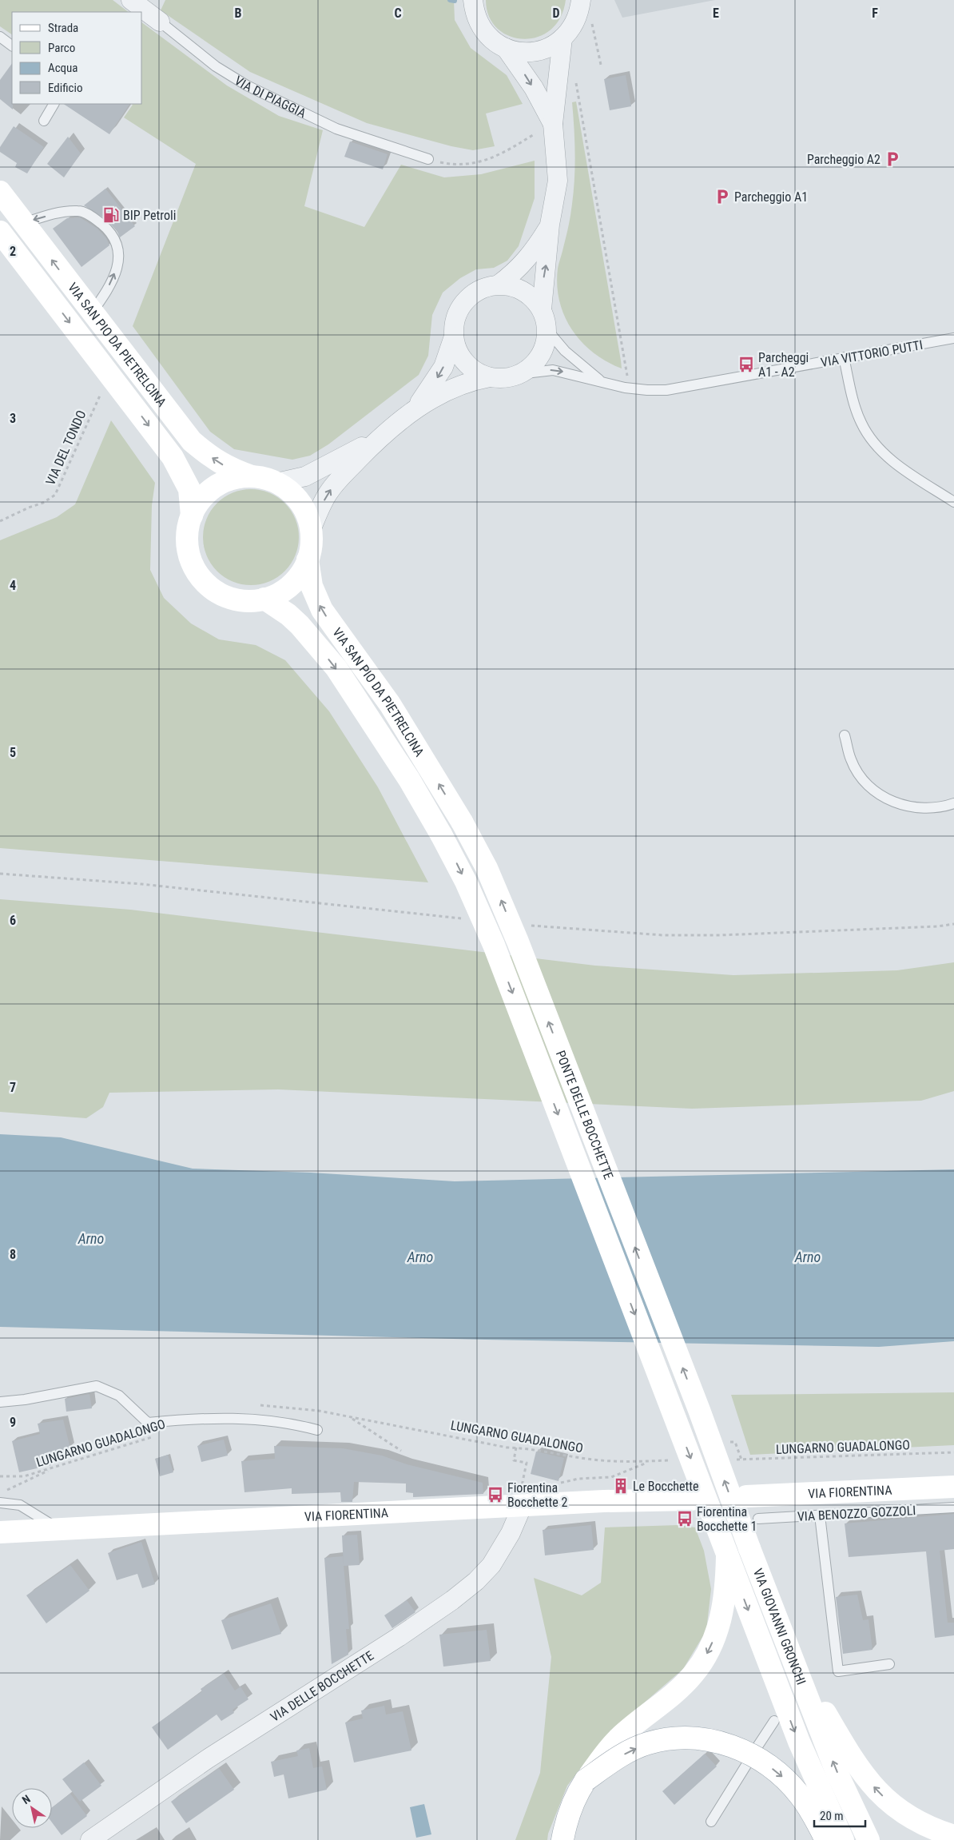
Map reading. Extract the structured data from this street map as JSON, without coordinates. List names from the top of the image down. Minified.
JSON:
{"streets":{"main road":["VIA SAN PIO DA PIETRELCINA","PONTE DELLE BOCCHETTE","VIA FIORENTINA","VIA GIOVANNI GRONCHI"],"street":["VIA DI PIAGGIA","VIA DELLE BOCCHETTE"],"lane":["VIA VITTORIO PUTTI","VIA BENOZZO GOZZOLI"],"path":["VIA DEL TONDO","LUNGARNO GUADALONGO"]},"crossings":[["VIA SAN PIO DA PIETRELCINA","PONTE DELLE BOCCHETTE"],["PONTE DELLE BOCCHETTE","VIA GIOVANNI GRONCHI"],["VIA FIORENTINA","VIA DELLE BOCCHETTE"]],"water":["Arno"],"places":{"parking":["Parcheggio A2","Parcheggio A1"],"fuel station":["BIP Petroli"],"bus stop":["Parcheggi A1 - A2","Fiorentina Bocchette 2","Fiorentina Bocchette 1"],"building":["Le Bocchette"]},"legend":["Strada","Parco","Acqua","Edificio"],"scale_bar":"20 m","north":"top left","grid":{"columns":["B","C","D","E","F"],"rows":["2","3","4","5","6","7","8","9"]}}
